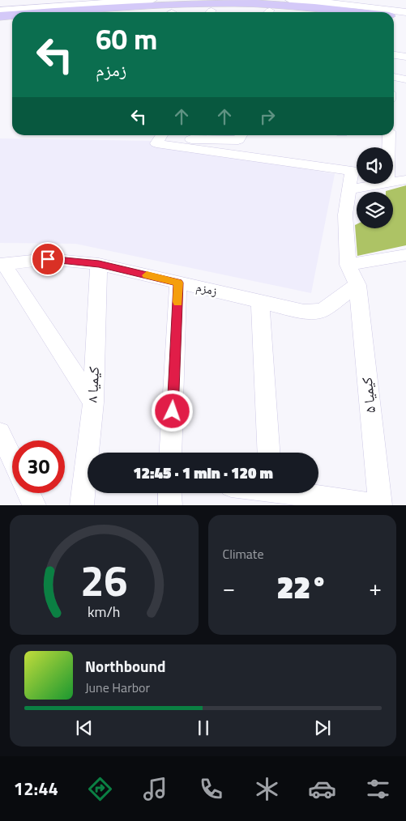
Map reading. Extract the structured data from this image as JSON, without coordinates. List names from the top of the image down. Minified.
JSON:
{"streets":{"street":["زمزم","کیمیا ۸","کیمیا ۵"]},"crossings":[["زمزم","کیمیا ۸"],["زمزم","کیمیا ۵"]],"page":{"turn":["60 m","زمزم"],"limit":"30","trip":"12:45 · 1 min · 120 m","tile":"Climate","heat":["−","22°","+"],"song":["Northbound","June Harbor"],"tabs":"12:44","gauge":["26","km/h"]}}
